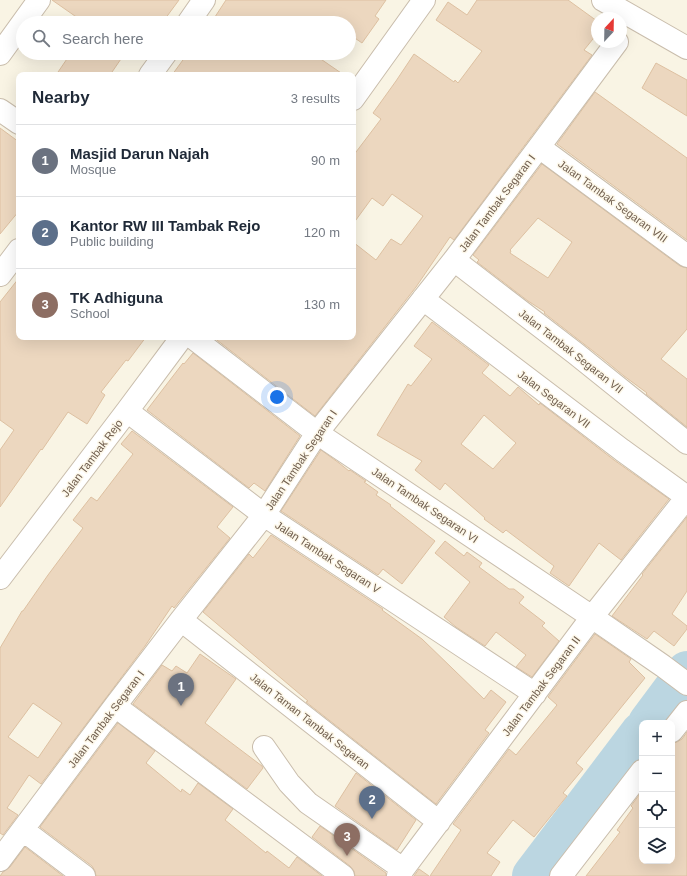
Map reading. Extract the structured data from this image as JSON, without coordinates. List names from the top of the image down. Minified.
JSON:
{"streets":{"street":["Jalan Tambak Segaran VIII","Jalan Tambak Segaran I","Jalan Tambak Segaran VII","Jalan Segaran VII","Jalan Tambak Rejo","Jalan Tambak Segaran VI","Jalan Tambak Segaran V","Jalan Tambak Segaran II","Jalan Taman Tambak Segaran"]},"crossings":[["Jalan Tambak Segaran VIII","Jalan Tambak Segaran I"],["Jalan Tambak Segaran I","Jalan Tambak Segaran VII"],["Jalan Tambak Segaran I","Jalan Segaran VII"],["Jalan Tambak Segaran I","Jalan Tambak Segaran VI"],["Jalan Tambak Segaran I","Jalan Tambak Segaran V"],["Jalan Tambak Segaran I","Jalan Taman Tambak Segaran"],["Jalan Segaran VII","Jalan Tambak Segaran II"],["Jalan Tambak Rejo","Jalan Tambak Segaran V"],["Jalan Tambak Segaran VI","Jalan Tambak Segaran II"],["Jalan Tambak Segaran V","Jalan Tambak Segaran II"],["Jalan Tambak Segaran II","Jalan Taman Tambak Segaran"]],"north":"top","page":{"search":"Search here","heading":["Nearby","3 results"],"list":[{"mark":"1","name":"Masjid Darun Najah","note":"Mosque","value":"90 m"},{"mark":"2","name":"Kantor RW III Tambak Rejo","note":"Public building","value":"120 m"},{"mark":"3","name":"TK Adhiguna","note":"School","value":"130 m"}],"pins":["1","2","3"],"map_buttons":["+","−"]}}
